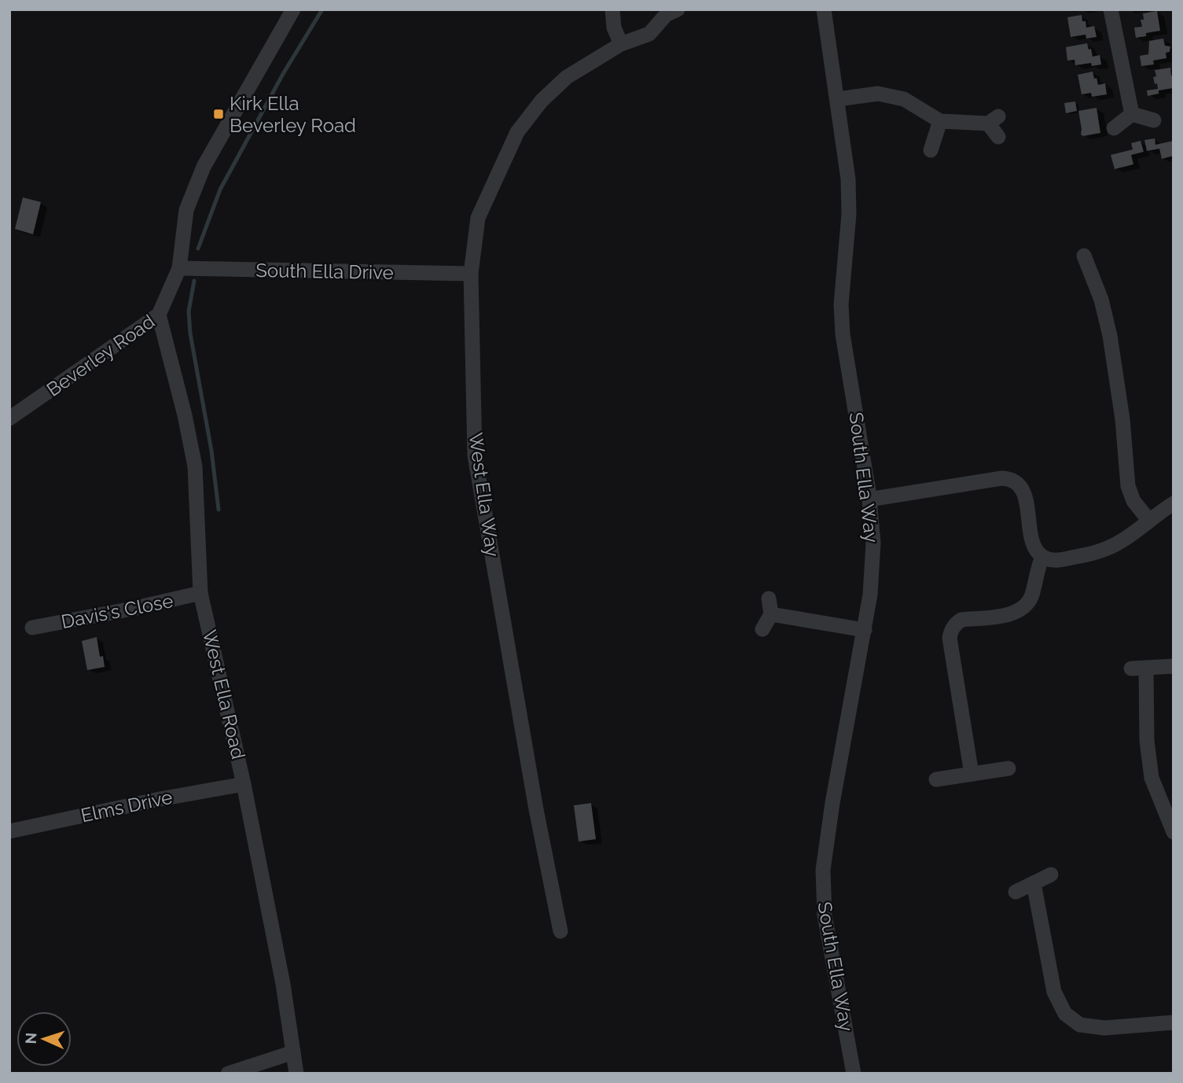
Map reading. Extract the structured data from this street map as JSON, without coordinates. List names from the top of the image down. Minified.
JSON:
{"streets":{"street":["South Ella Drive","Beverley Road","South Ella Way","West Ella Way","Davis's Close","West Ella Road","Elms Drive"]},"crossings":[["South Ella Drive","Beverley Road"],["South Ella Drive","West Ella Way"],["Beverley Road","West Ella Road"],["Davis's Close","West Ella Road"],["West Ella Road","Elms Drive"]],"places":{"transit":["Kirk Ella Beverley Road"]},"north":"left"}
